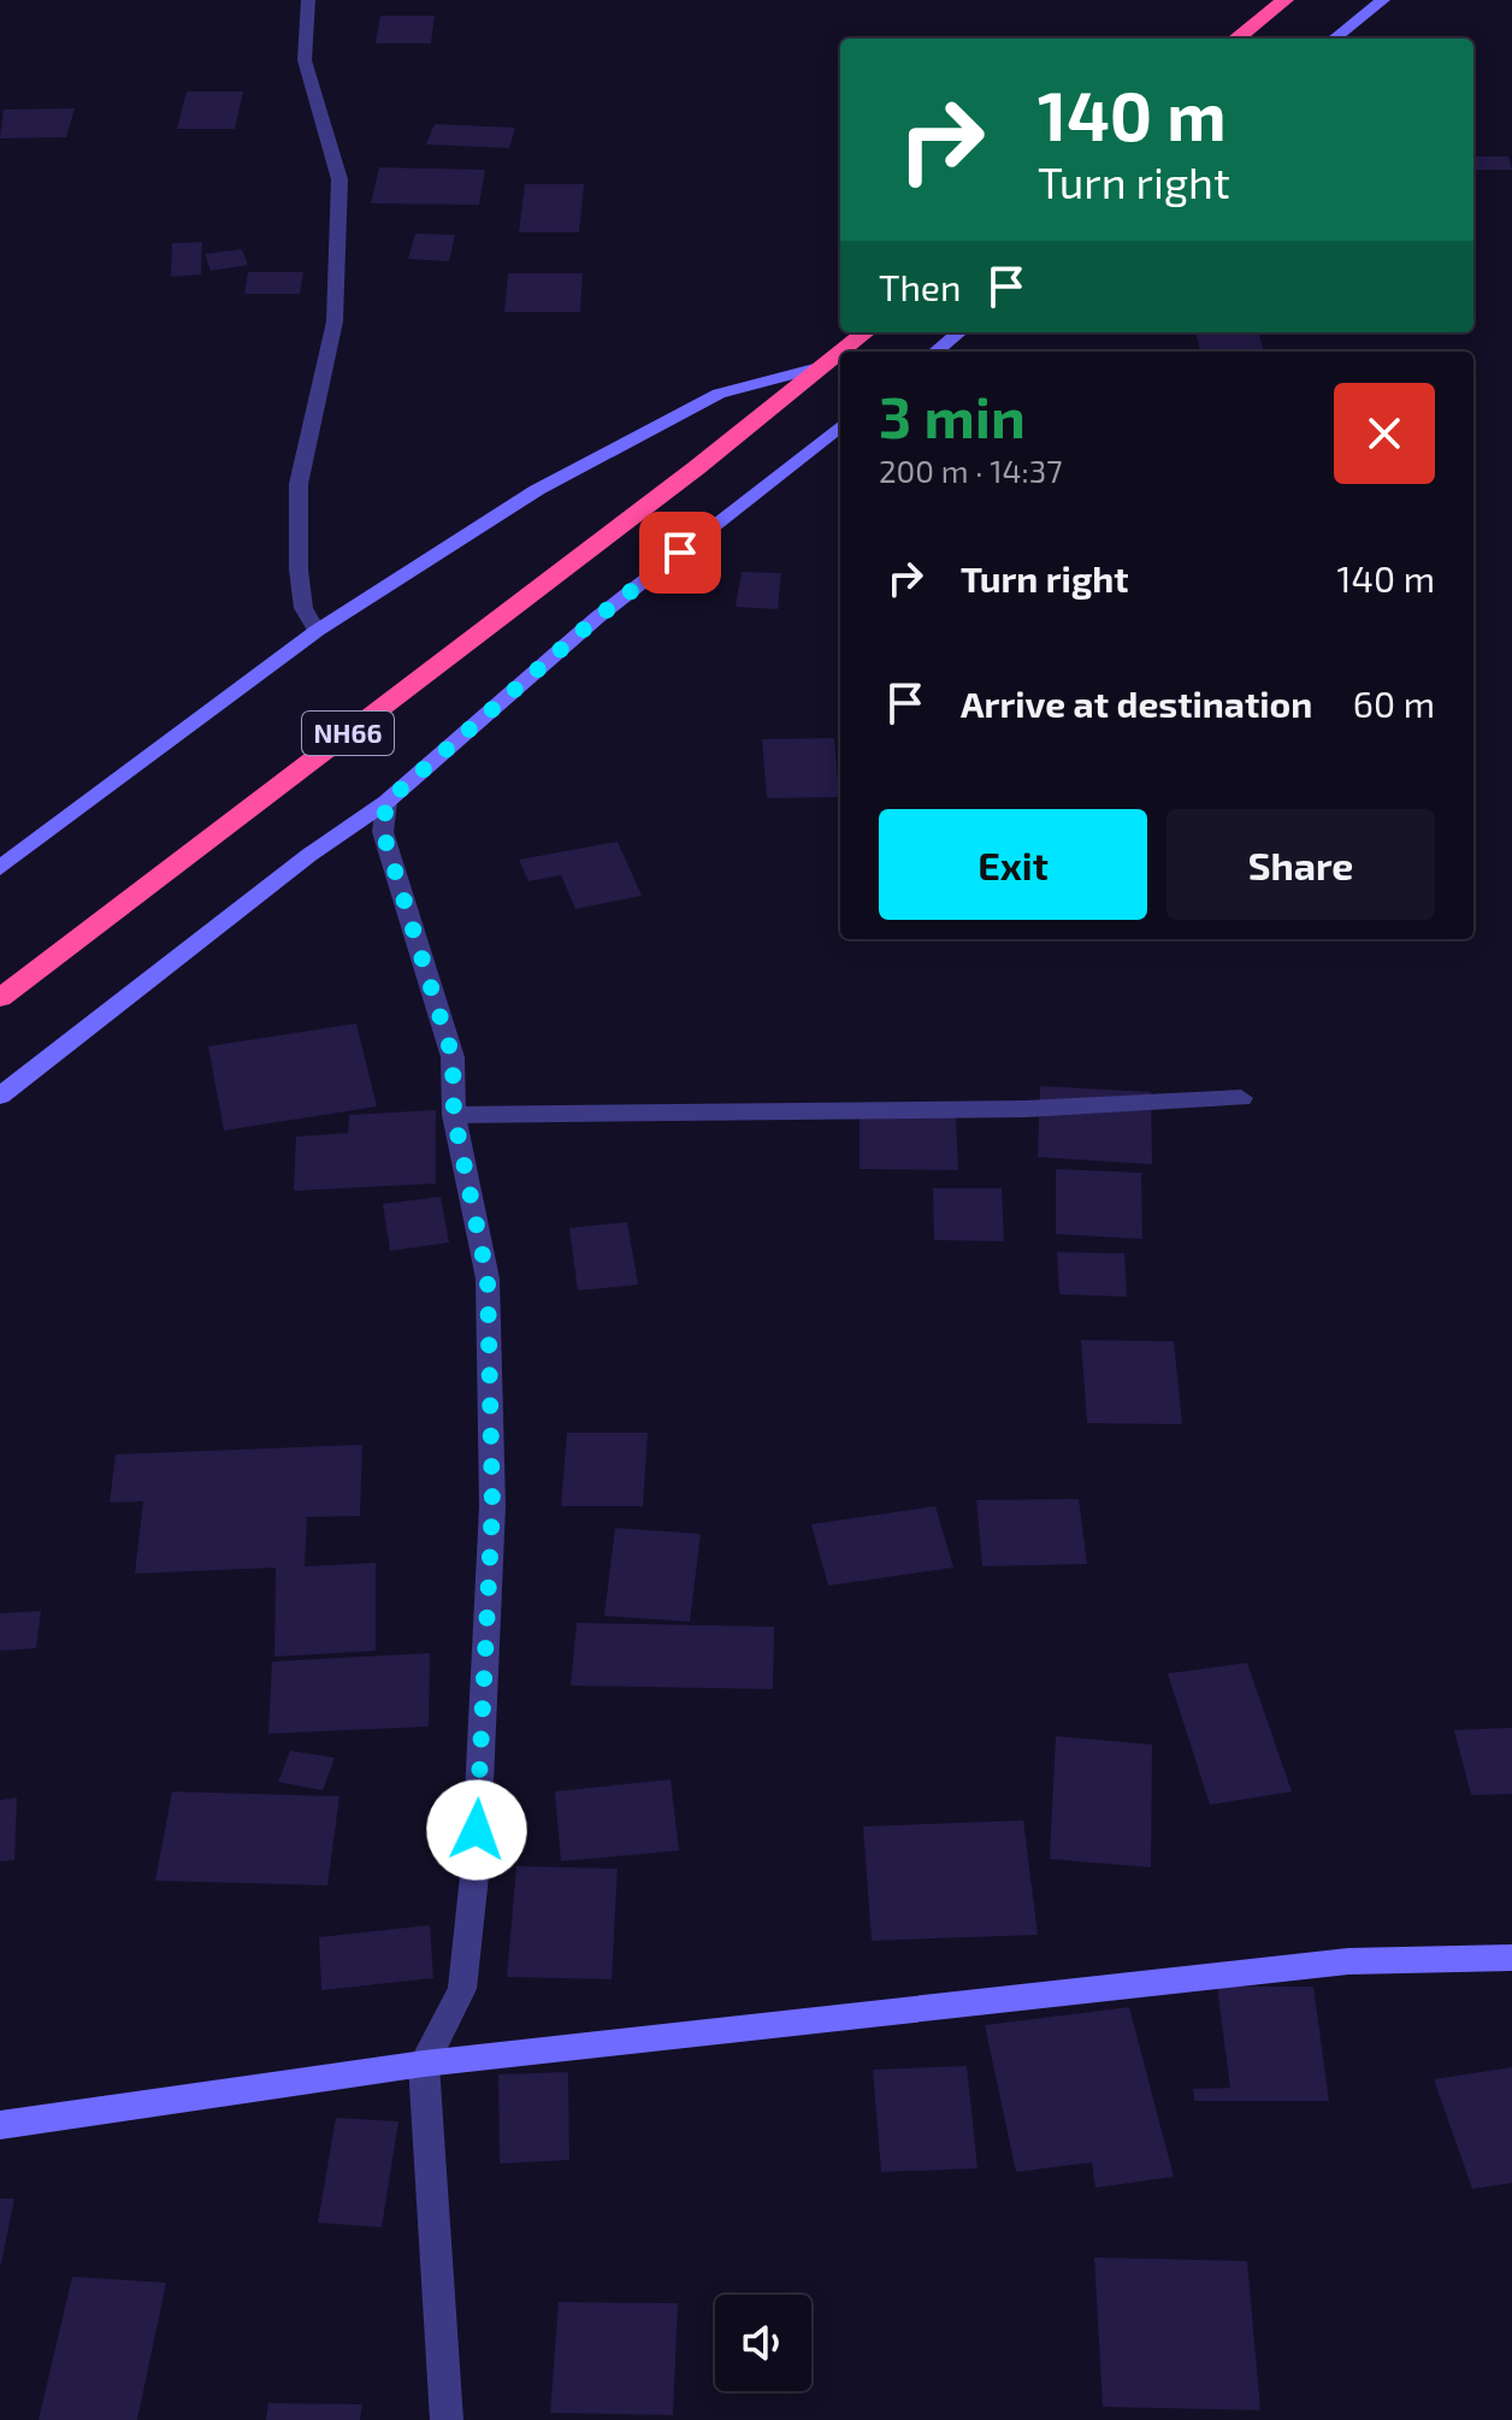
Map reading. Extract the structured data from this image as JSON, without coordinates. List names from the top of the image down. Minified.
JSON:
{"streets":{"highway":["NH66"]},"page":{"turn":["140 m","Turn right"],"then":"Then","heading":["3 min","200 m · 14:37"],"list":[{"name":"Turn right","value":"140 m"},{"name":"Arrive at destination","value":"60 m"}],"buttons":["Exit","Share"]}}
